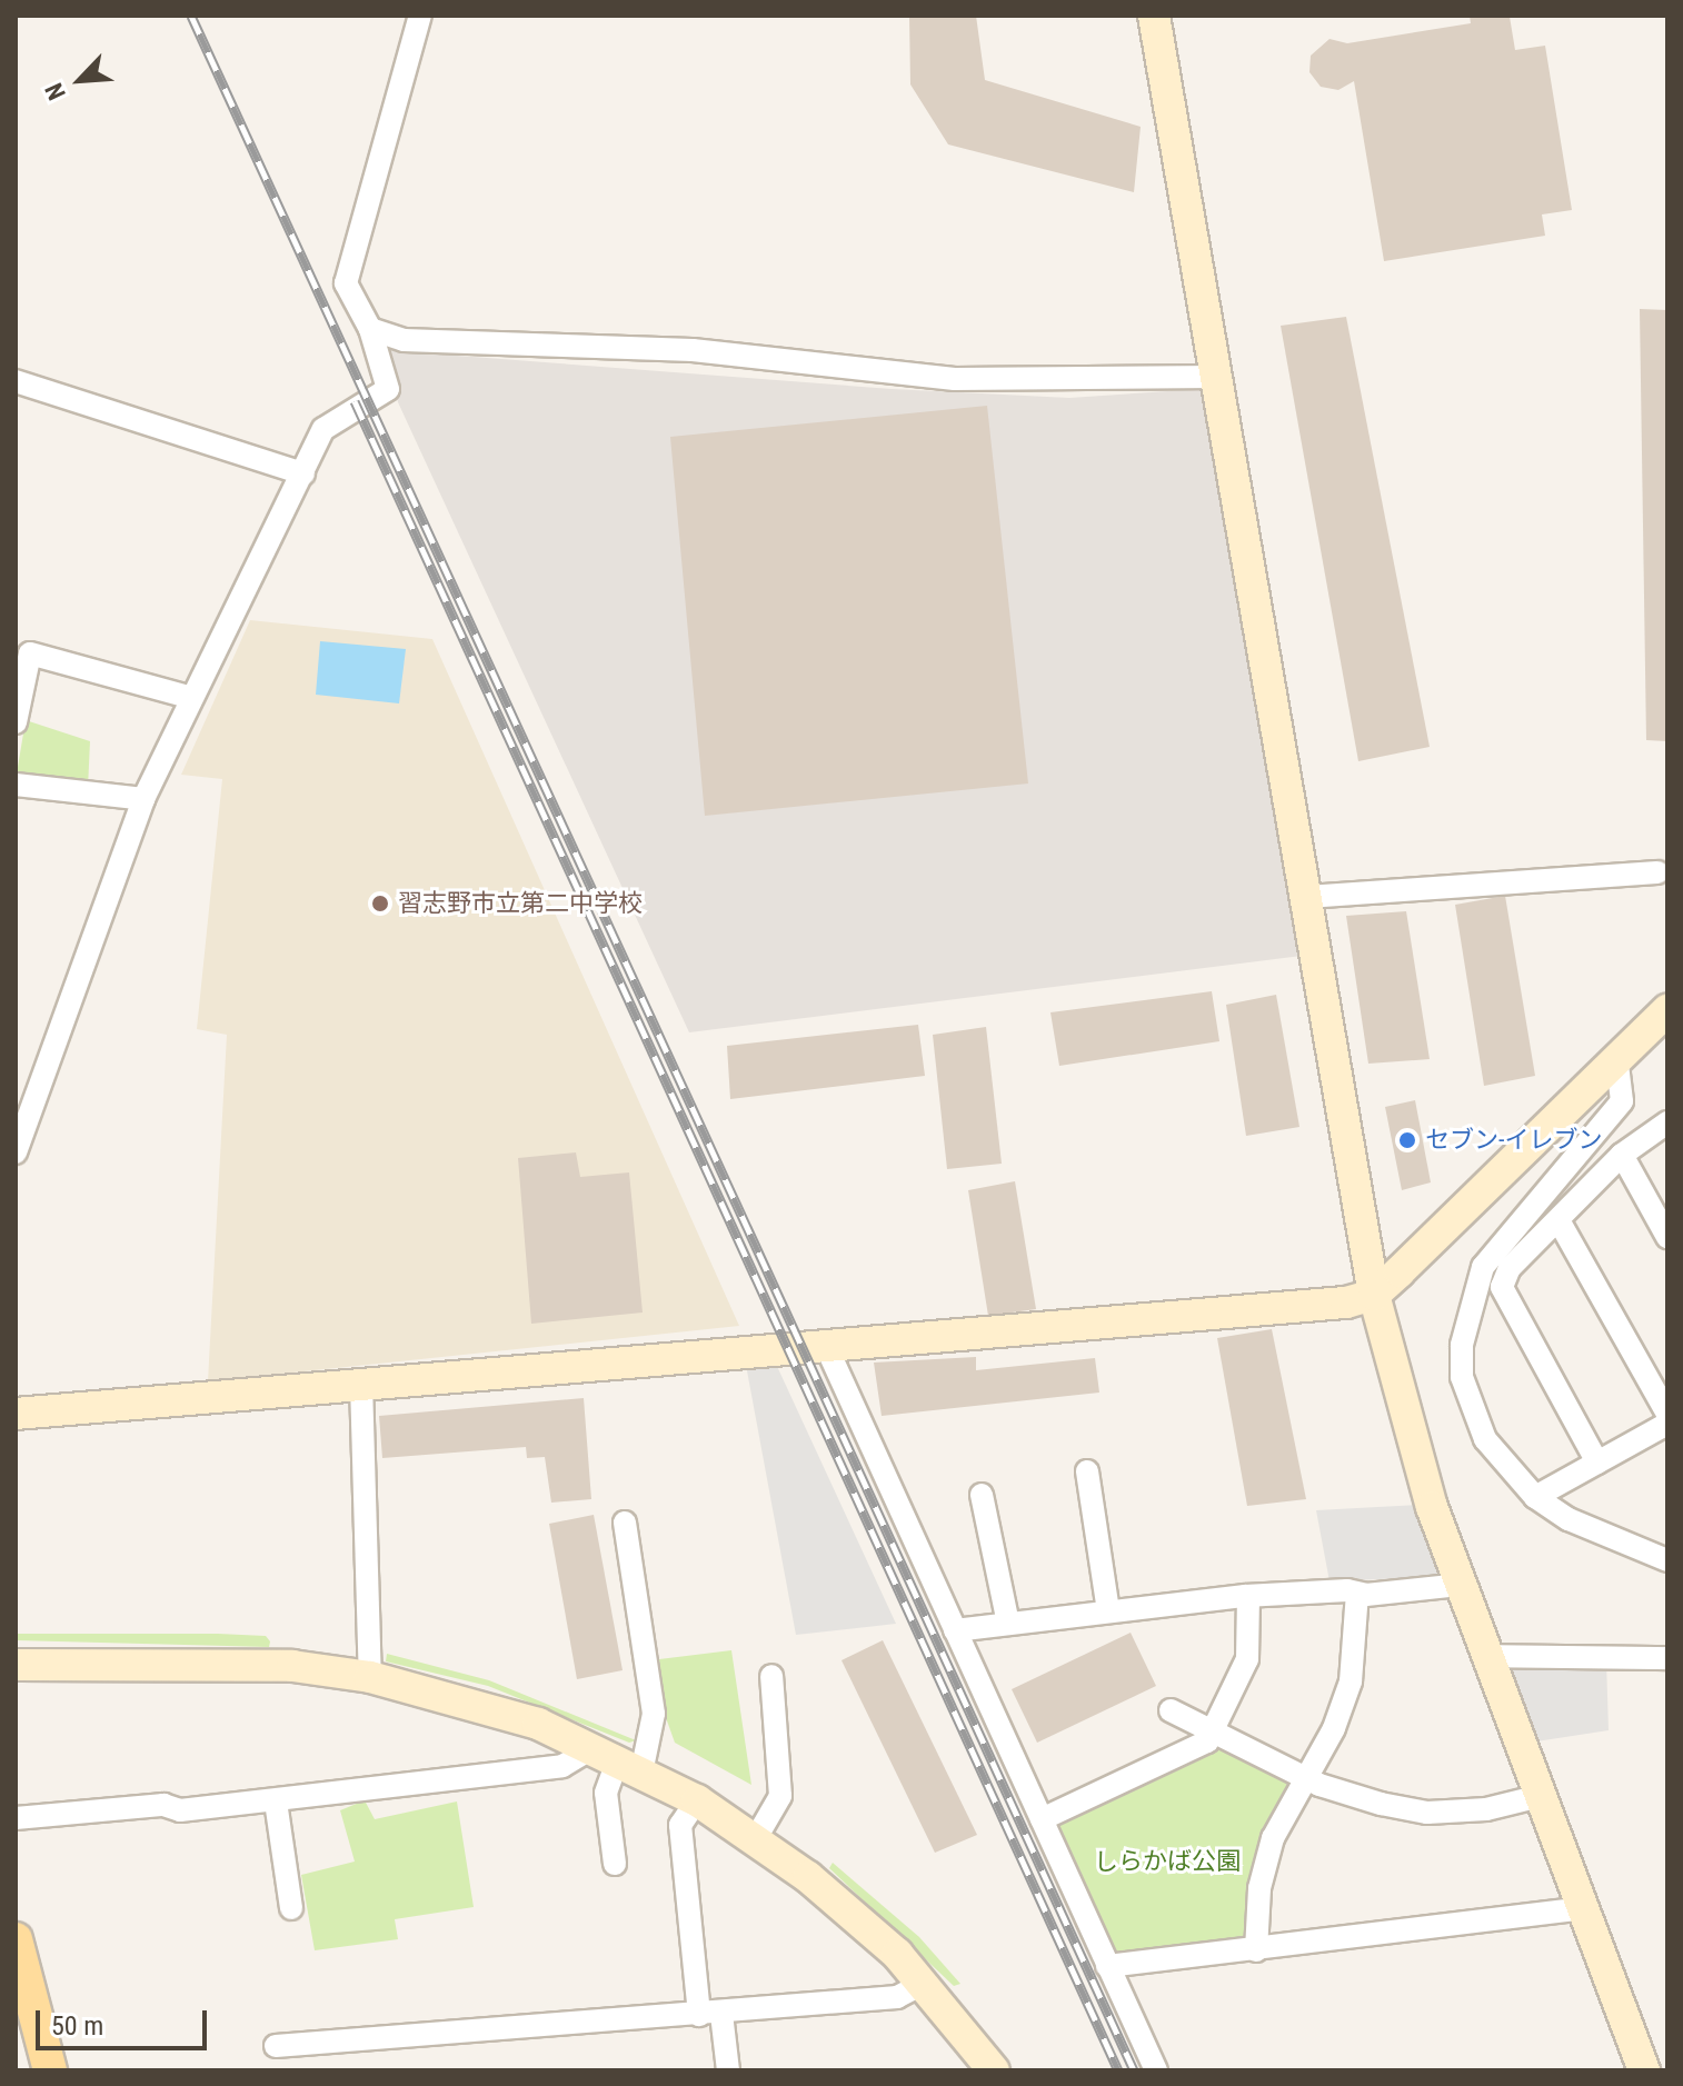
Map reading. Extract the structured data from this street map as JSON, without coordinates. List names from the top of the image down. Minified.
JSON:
{"parks":["しらかば公園"],"places":["習志野市立第二中学校","セブン-イレブン"],"scale_bar":"50 m","north":"bottom left"}
